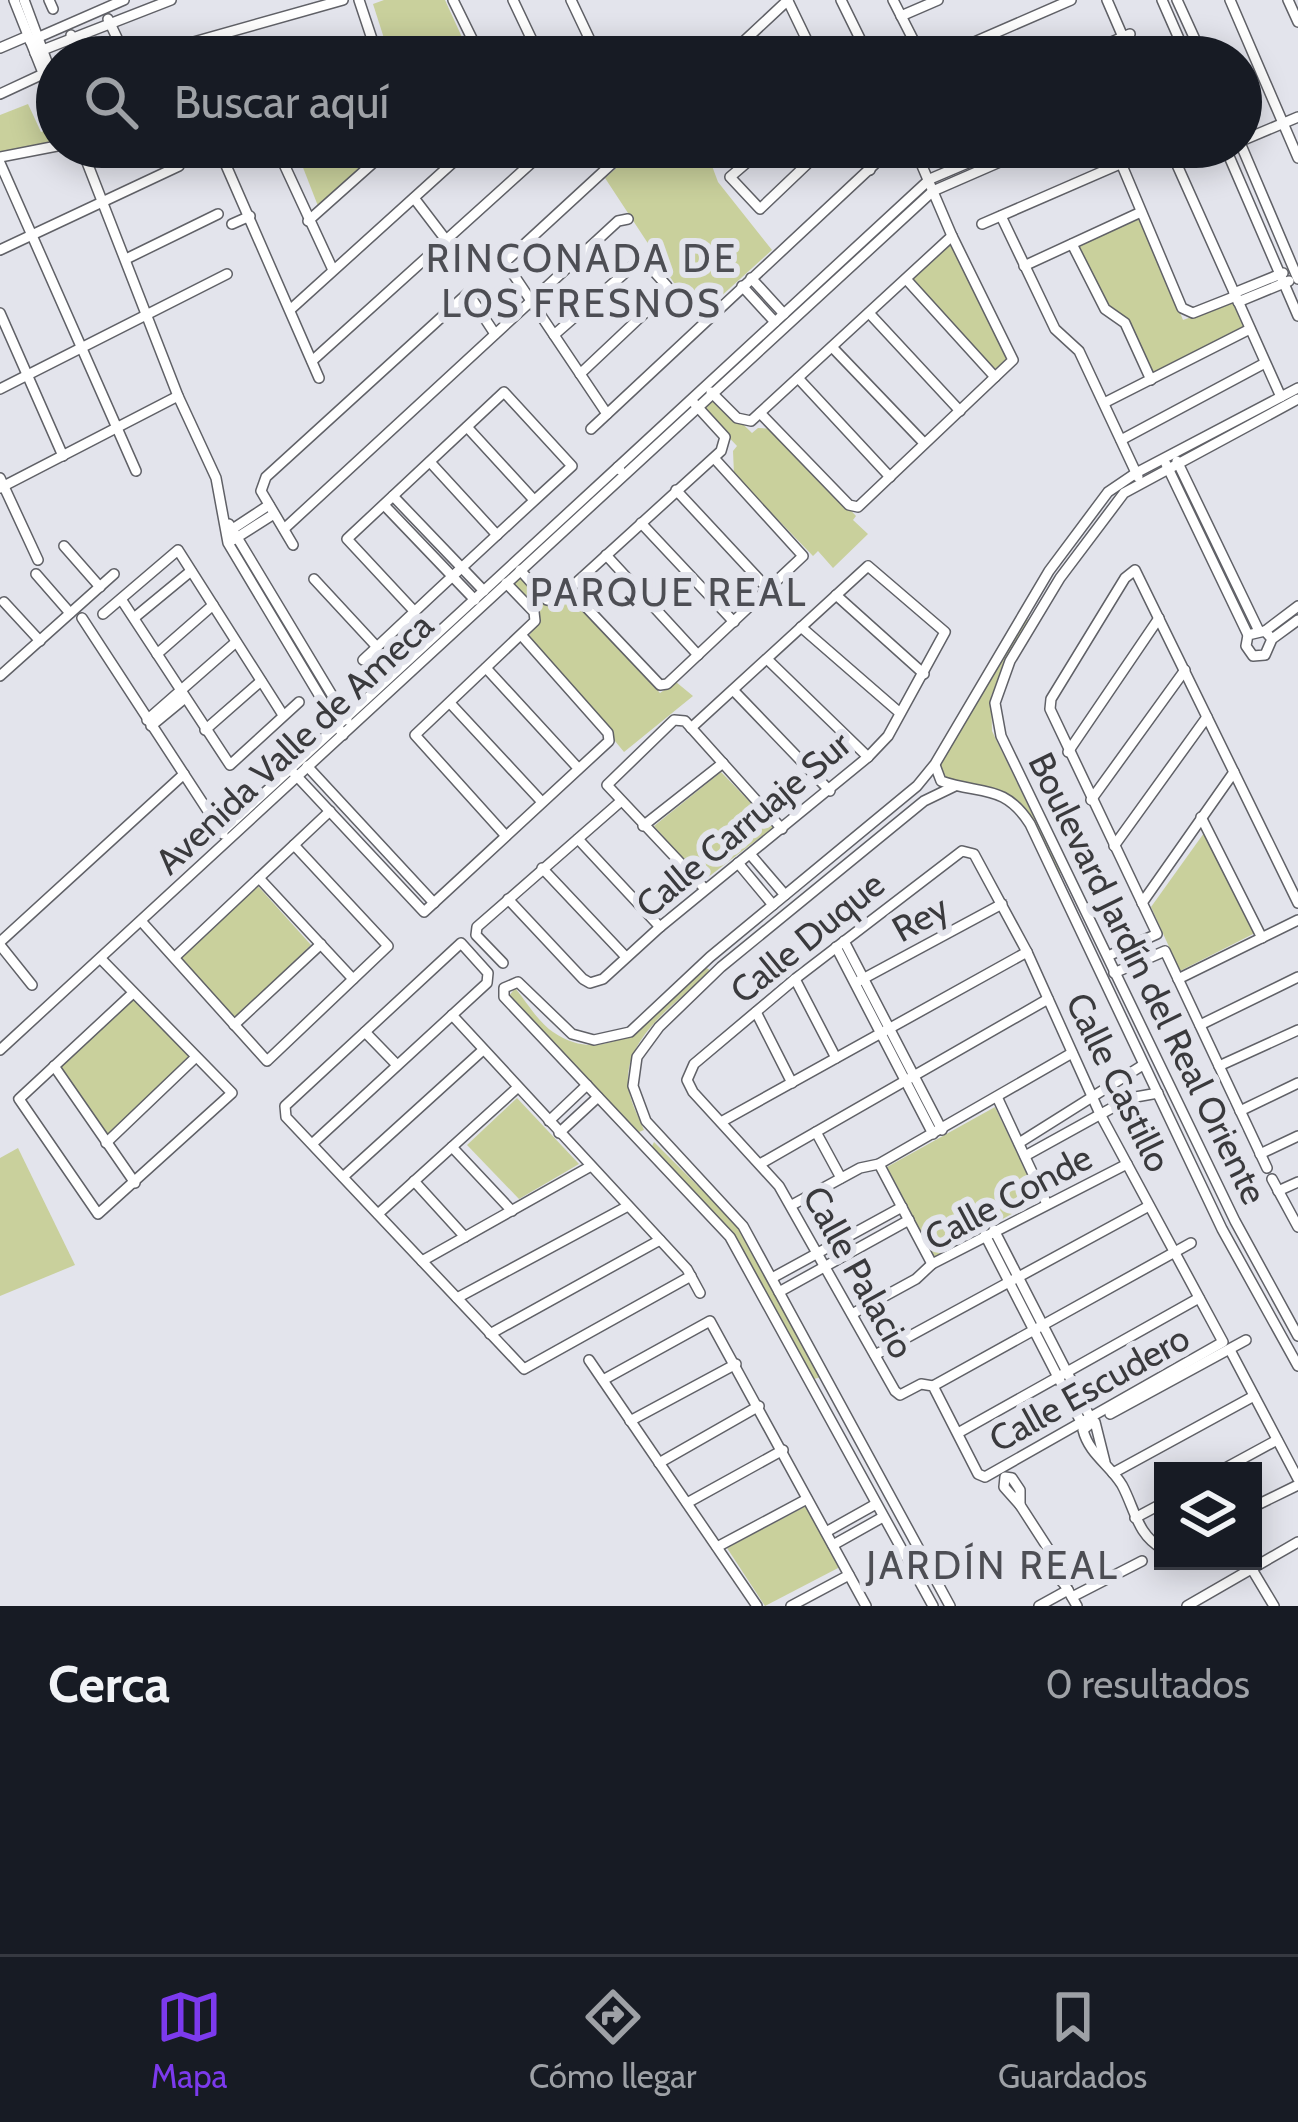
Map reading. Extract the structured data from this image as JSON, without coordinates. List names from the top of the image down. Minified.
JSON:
{"streets":{"street":["Avenida Valle de Ameca","Calle Carruaje Sur","Rey","Calle Duque","Boulevard Jardín del Real Oriente","Calle Castillo","Calle Conde","Calle Palacio","Calle Escudero"]},"crossings":[["Rey","Calle Castillo"],["Calle Duque","Calle Castillo"],["Calle Duque","Calle Palacio"],["Calle Castillo","Calle Conde"],["Calle Castillo","Calle Escudero"],["Calle Conde","Calle Palacio"],["Calle Palacio","Calle Escudero"]],"districts":["RINCONADA DE LOS FRESNOS","PARQUE REAL","JARDÍN REAL"],"page":{"search":"Buscar aquí","heading":["Cerca","0 resultados"],"nav":["Mapa","Cómo llegar","Guardados"]}}
